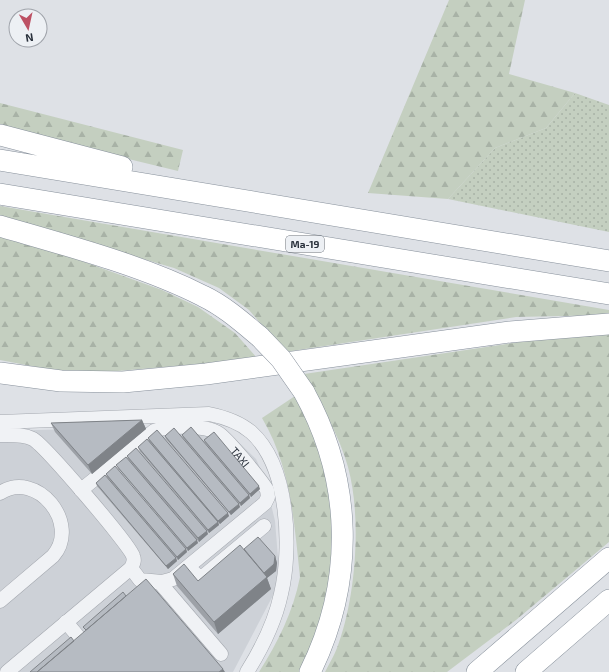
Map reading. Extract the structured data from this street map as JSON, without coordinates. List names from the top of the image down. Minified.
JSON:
{"streets":{"highway":["Ma-19"],"street":["TAXI"]},"north":"bottom"}
